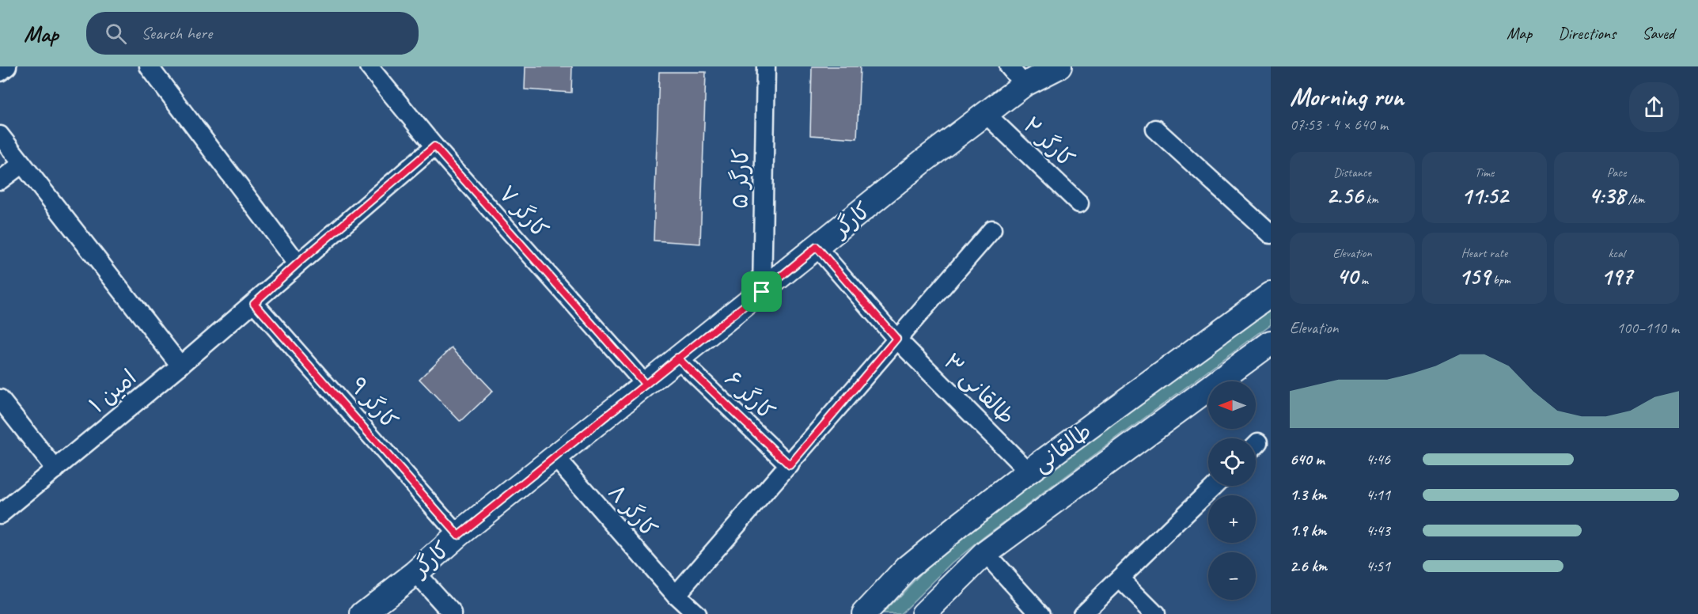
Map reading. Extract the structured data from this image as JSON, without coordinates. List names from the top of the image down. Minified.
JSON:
{"streets":{"main road":["کارگر","طالقانی"],"street":["کارگر ۲","کارگر ۵","کارگر ۷","طالقانی ۳","امین ۱","کارگر ۶","کارگر ۹","کارگر ۸"]},"crossings":[["کارگر ۲","کارگر"],["کارگر ۵","کارگر"],["کارگر ۷","کارگر"],["کارگر ۷","امین ۱"],["کارگر","طالقانی ۳"],["کارگر","کارگر ۶"],["کارگر","کارگر ۹"],["کارگر","کارگر ۸"],["طالقانی ۳","طالقانی"],["امین ۱","کارگر ۹"]],"north":"left","page":{"header":"Map","search":"Search here","nav":["Map","Directions","Saved"],"heading":["Morning run","07:53 · 4 × 640 m"],"stats":[["Distance","2.56 km"],["Time","11:52"],["Pace","4:38 /km"],["Elevation","40 m"],["Heart rate","159 bpm"],["kcal","197"]],"chart":["Elevation","100–110 m"],"map_buttons":["+","−"],"list":[{"name":"640 m","note":"4:46"},{"name":"1.3 km","note":"4:11"},{"name":"1.9 km","note":"4:43"},{"name":"2.6 km","note":"4:51"}]}}
